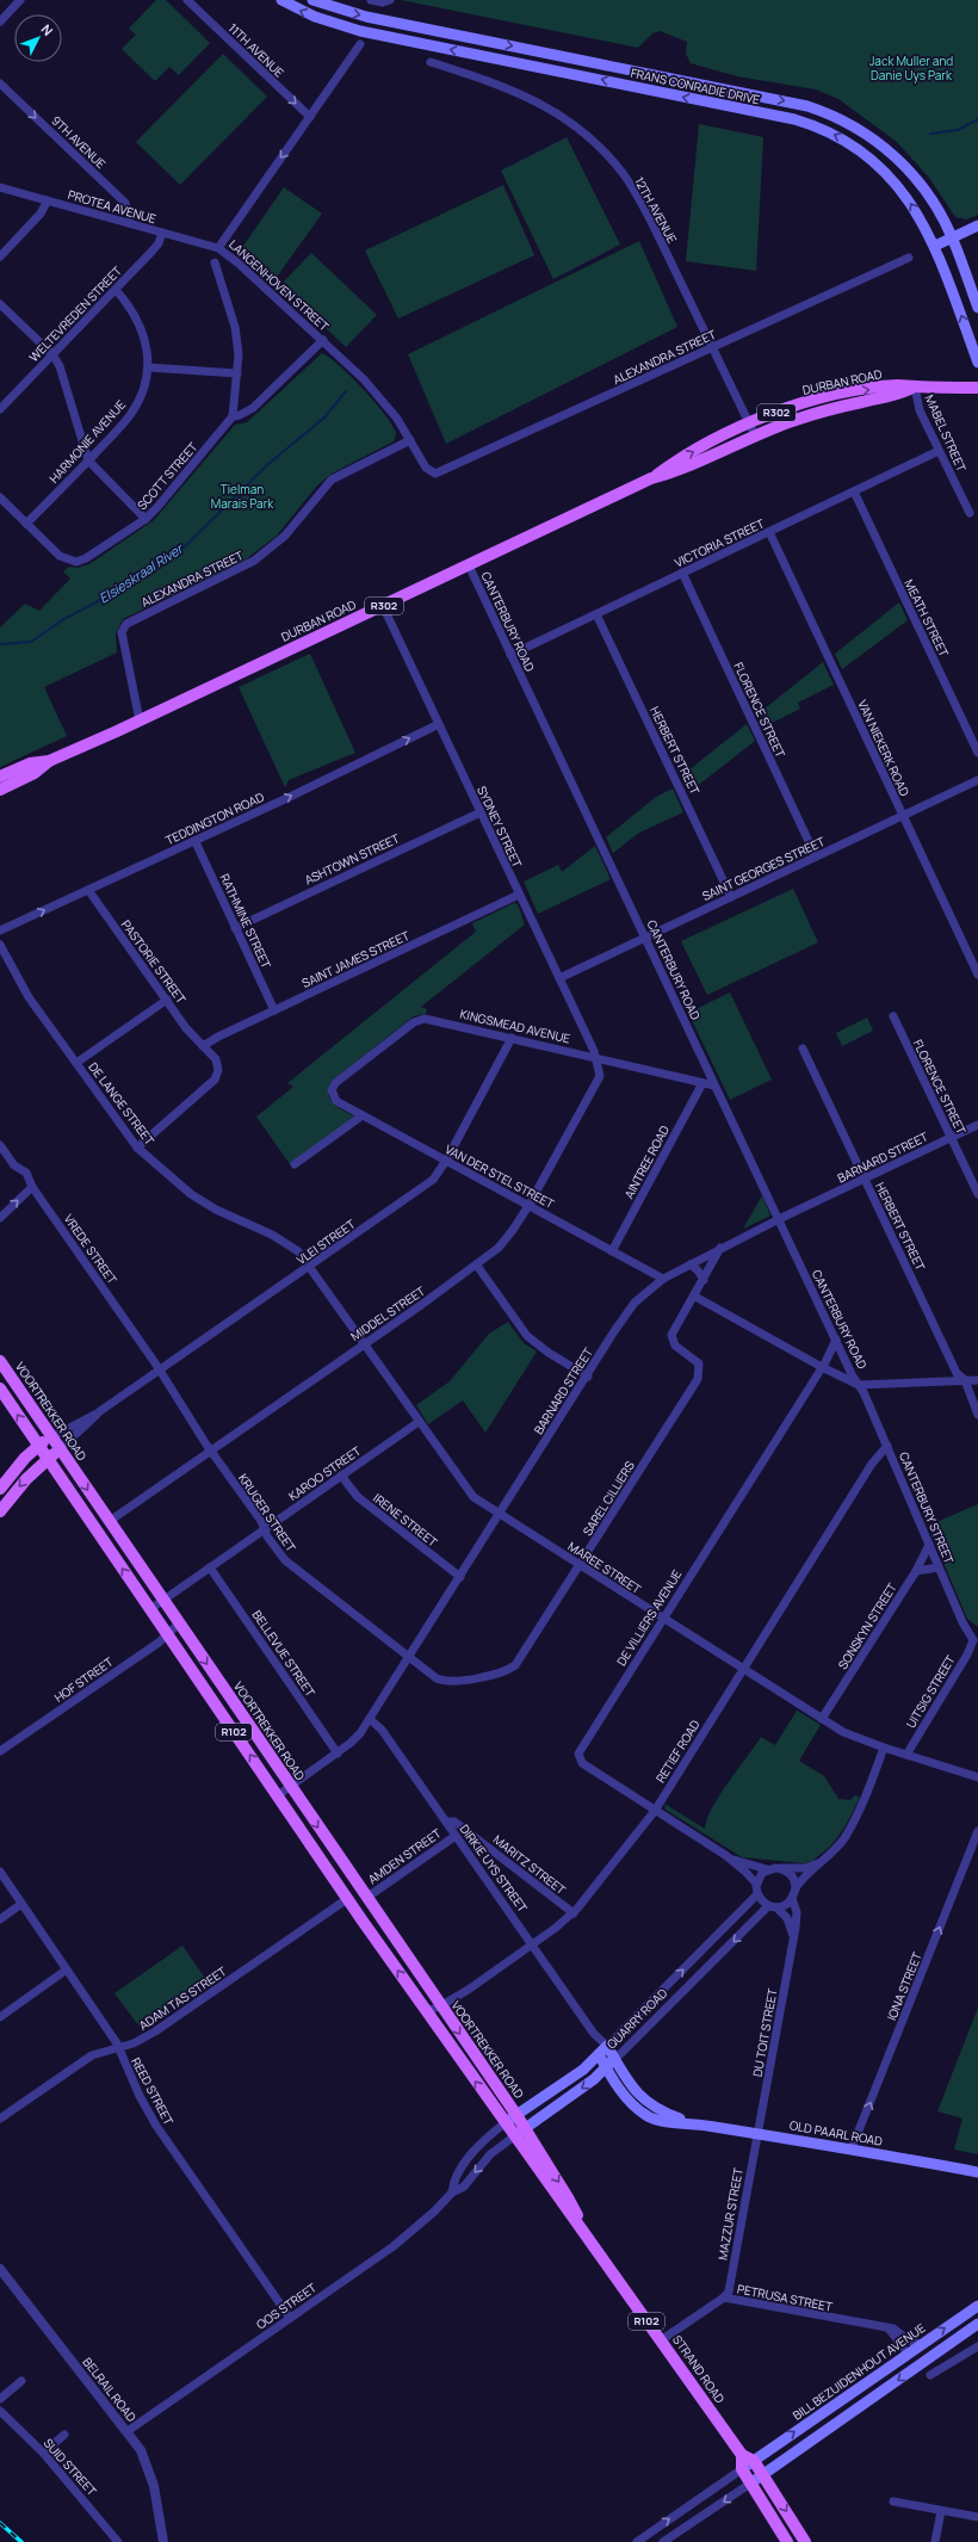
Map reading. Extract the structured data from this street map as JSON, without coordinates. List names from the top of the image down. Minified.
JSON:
{"streets":{"main road":["FRANS CONRADIE DRIVE","DURBAN ROAD","R302","VOORTREKKER ROAD","R102","QUARRY ROAD","OLD PAARL ROAD","STRAND ROAD","BILL BEZUIDENHOUT AVENUE"],"street":["11TH AVENUE","9TH AVENUE","PROTEA AVENUE","12TH AVENUE","LANGENHOVEN STREET","WELTEVREDEN STREET","ALEXANDRA STREET","MABEL STREET","HARMONIE AVENUE","SCOTT STREET","VICTORIA STREET","MEATH STREET","CANTERBURY ROAD","FLORENCE STREET","VAN NIEKERK ROAD","HERBERT STREET","TEDDINGTON ROAD","SYDNEY STREET","ASHTOWN STREET","SAINT GEORGES STREET","RATHMINE STREET","SAINT JAMES STREET","PASTORIE STREET","KINGSMEAD AVENUE","DE LANGE STREET","BARNARD STREET","AINTREE ROAD","VAN DER STEL STREET","VLEI STREET","VREDE STREET","MIDDEL STREET","KAROO STREET","SAREL CILLIERS","CANTERBURY STREET","KRUGER STREET","IRENE STREET","MAREE STREET","DE VILLIERS AVENUE","SONSKYN STREET","BELLEVUE STREET","HOF STREET","UITSIG STREET","RETIEF ROAD","AMDEN STREET","MARITZ STREET","DIRKIE UYS STREET","IONA STREET","ADAM TAS STREET","DU TOIT STREET","REED STREET","MAZZUR STREET","PETRUSA STREET","OOS STREET","BELRAIL ROAD","SUID STREET"]},"crossings":[["11TH AVENUE","LANGENHOVEN STREET"],["9TH AVENUE","PROTEA AVENUE"],["PROTEA AVENUE","LANGENHOVEN STREET"],["PROTEA AVENUE","WELTEVREDEN STREET"],["12TH AVENUE","ALEXANDRA STREET"],["12TH AVENUE","DURBAN ROAD"],["LANGENHOVEN STREET","ALEXANDRA STREET"],["LANGENHOVEN STREET","SCOTT STREET"],["WELTEVREDEN STREET","HARMONIE AVENUE"],["ALEXANDRA STREET","DURBAN ROAD"],["DURBAN ROAD","MABEL STREET"],["DURBAN ROAD","CANTERBURY ROAD"],["DURBAN ROAD","SYDNEY STREET"],["MABEL STREET","VICTORIA STREET"],["HARMONIE AVENUE","SCOTT STREET"],["VICTORIA STREET","MEATH STREET"],["VICTORIA STREET","CANTERBURY ROAD"],["VICTORIA STREET","FLORENCE STREET"],["VICTORIA STREET","VAN NIEKERK ROAD"],["VICTORIA STREET","HERBERT STREET"],["CANTERBURY ROAD","SAINT GEORGES STREET"],["CANTERBURY ROAD","KINGSMEAD AVENUE"],["CANTERBURY ROAD","BARNARD STREET"],["CANTERBURY ROAD","CANTERBURY STREET"],["CANTERBURY ROAD","DE VILLIERS AVENUE"],["FLORENCE STREET","SAINT GEORGES STREET"],["FLORENCE STREET","BARNARD STREET"],["VAN NIEKERK ROAD","SAINT GEORGES STREET"],["HERBERT STREET","SAINT GEORGES STREET"],["HERBERT STREET","BARNARD STREET"],["TEDDINGTON ROAD","SYDNEY STREET"],["TEDDINGTON ROAD","RATHMINE STREET"],["TEDDINGTON ROAD","PASTORIE STREET"],["SYDNEY STREET","ASHTOWN STREET"],["SYDNEY STREET","SAINT GEORGES STREET"],["SYDNEY STREET","SAINT JAMES STREET"],["SYDNEY STREET","KINGSMEAD AVENUE"],["SYDNEY STREET","MIDDEL STREET"],["ASHTOWN STREET","RATHMINE STREET"],["RATHMINE STREET","SAINT JAMES STREET"],["SAINT JAMES STREET","PASTORIE STREET"],["PASTORIE STREET","DE LANGE STREET"],["KINGSMEAD AVENUE","AINTREE ROAD"],["KINGSMEAD AVENUE","VAN DER STEL STREET"],["KINGSMEAD AVENUE","VLEI STREET"],["KINGSMEAD AVENUE","MIDDEL STREET"],["DE LANGE STREET","VLEI STREET"],["DE LANGE STREET","MAREE STREET"],["BARNARD STREET","VAN DER STEL STREET"],["BARNARD STREET","VOORTREKKER ROAD"],["BARNARD STREET","SAREL CILLIERS"],["BARNARD STREET","KRUGER STREET"],["BARNARD STREET","IRENE STREET"],["BARNARD STREET","MAREE STREET"],["BARNARD STREET","BELLEVUE STREET"],["BARNARD STREET","R102"],["BARNARD STREET","DIRKIE UYS STREET"],["AINTREE ROAD","VAN DER STEL STREET"],["VAN DER STEL STREET","VLEI STREET"],["VAN DER STEL STREET","MIDDEL STREET"],["VLEI STREET","VREDE STREET"],["VLEI STREET","VOORTREKKER ROAD"],["VLEI STREET","KRUGER STREET"],["VLEI STREET","MAREE STREET"],["VREDE STREET","KRUGER STREET"],["MIDDEL STREET","VOORTREKKER ROAD"],["MIDDEL STREET","KRUGER STREET"],["MIDDEL STREET","MAREE STREET"],["VOORTREKKER ROAD","KAROO STREET"],["VOORTREKKER ROAD","HOF STREET"],["VOORTREKKER ROAD","RETIEF ROAD"],["VOORTREKKER ROAD","AMDEN STREET"],["VOORTREKKER ROAD","QUARRY ROAD"],["VOORTREKKER ROAD","STRAND ROAD"],["KAROO STREET","KRUGER STREET"],["KAROO STREET","IRENE STREET"],["KAROO STREET","MAREE STREET"],["KAROO STREET","BELLEVUE STREET"],["KAROO STREET","R102"],["SAREL CILLIERS","KRUGER STREET"],["SAREL CILLIERS","MAREE STREET"],["CANTERBURY STREET","SONSKYN STREET"],["CANTERBURY STREET","UITSIG STREET"],["CANTERBURY STREET","RETIEF ROAD"],["MAREE STREET","DE VILLIERS AVENUE"],["MAREE STREET","SONSKYN STREET"],["MAREE STREET","UITSIG STREET"],["MAREE STREET","RETIEF ROAD"],["DE VILLIERS AVENUE","RETIEF ROAD"],["DE VILLIERS AVENUE","QUARRY ROAD"],["DE VILLIERS AVENUE","DU TOIT STREET"],["HOF STREET","R102"],["R102","RETIEF ROAD"],["R102","ADAM TAS STREET"],["R102","QUARRY ROAD"],["R102","OOS STREET"],["R102","STRAND ROAD"],["RETIEF ROAD","MARITZ STREET"],["RETIEF ROAD","DIRKIE UYS STREET"],["AMDEN STREET","DIRKIE UYS STREET"],["MARITZ STREET","DIRKIE UYS STREET"],["DIRKIE UYS STREET","QUARRY ROAD"],["DIRKIE UYS STREET","OLD PAARL ROAD"],["IONA STREET","OLD PAARL ROAD"],["ADAM TAS STREET","REED STREET"],["QUARRY ROAD","DU TOIT STREET"],["QUARRY ROAD","OLD PAARL ROAD"],["QUARRY ROAD","OOS STREET"],["QUARRY ROAD","STRAND ROAD"],["DU TOIT STREET","OLD PAARL ROAD"],["DU TOIT STREET","MAZZUR STREET"],["REED STREET","OOS STREET"],["OLD PAARL ROAD","MAZZUR STREET"],["MAZZUR STREET","PETRUSA STREET"],["PETRUSA STREET","STRAND ROAD"],["PETRUSA STREET","BILL BEZUIDENHOUT AVENUE"],["OOS STREET","STRAND ROAD"],["OOS STREET","BELRAIL ROAD"],["STRAND ROAD","BILL BEZUIDENHOUT AVENUE"]],"one_way":["11TH AVENUE","9TH AVENUE","TEDDINGTON ROAD","IONA STREET"],"water":["Elsieskraal River"],"parks":["Jack Muller and Danie Uys Park","Tielman Marais Park"],"north":"top right"}
